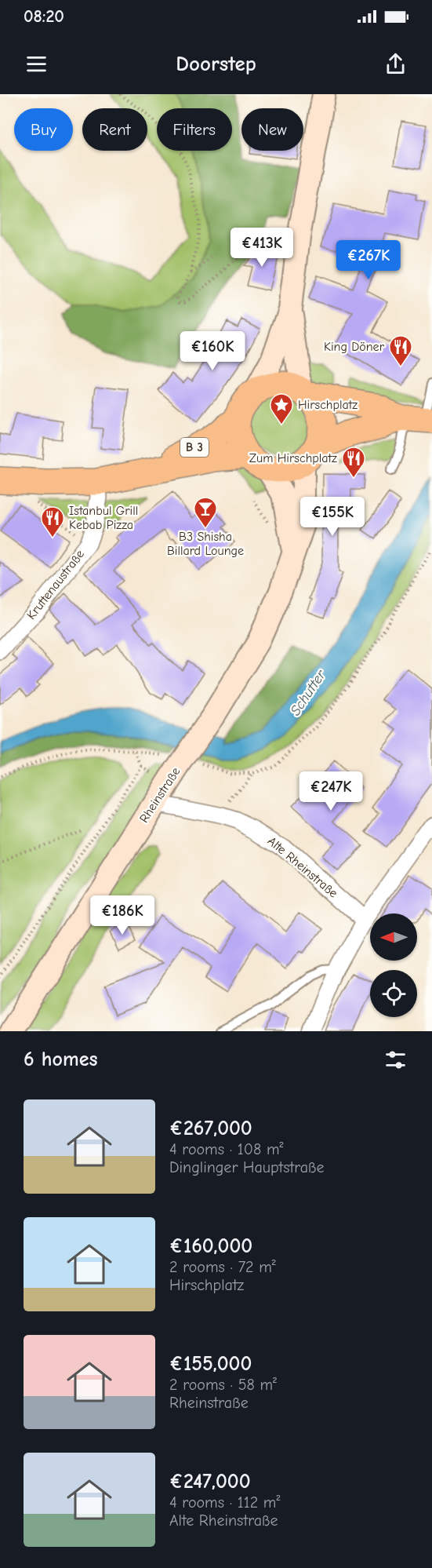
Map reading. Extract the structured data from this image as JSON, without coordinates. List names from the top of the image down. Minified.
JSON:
{"streets":{"main road":["B 3","Rheinstraße"],"street":["Kruttenaustraße","Alte Rheinstraße"]},"crossings":[["B 3","Kruttenaustraße"],["B 3","Rheinstraße"],["Rheinstraße","Alte Rheinstraße"]],"water":["Schutter"],"places":{"restaurant":["King Döner","Zum Hirschplatz","Istanbul Grill Kebab Pizza"],"place":["Hirschplatz"],"bar":["B3 Shisha Billard Lounge"]},"north":"left","page":{"status":"08:20","header":"Doorstep","chip":["Buy","Rent","Filters","New"],"price":["€413K","€267K","€160K","€155K","€247K","€186K"],"heading":"6 homes","list":[{"name":"€267,000","note":"4 rooms · 108 m² · Dinglinger Hauptstraße"},{"name":"€160,000","note":"2 rooms · 72 m² · Hirschplatz"},{"name":"€155,000","note":"2 rooms · 58 m² · Rheinstraße"},{"name":"€247,000","note":"4 rooms · 112 m² · Alte Rheinstraße"}]}}
